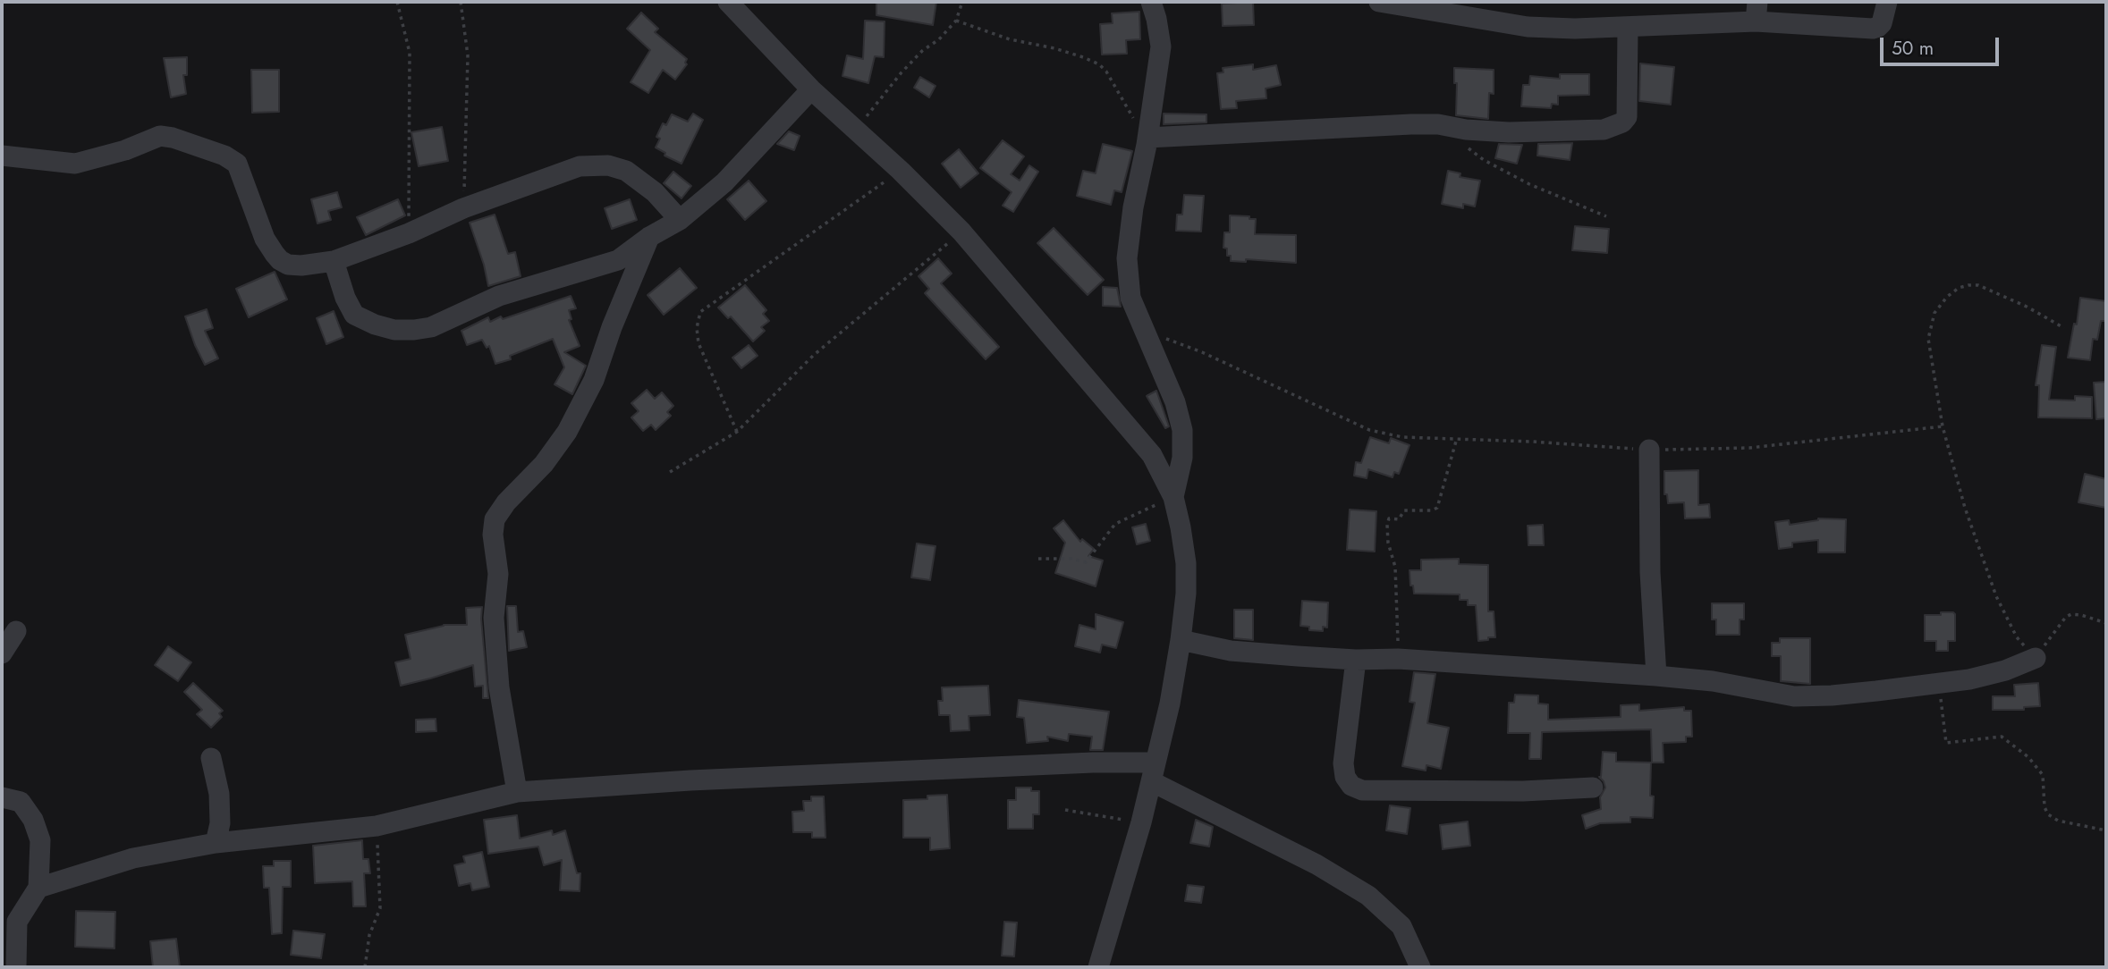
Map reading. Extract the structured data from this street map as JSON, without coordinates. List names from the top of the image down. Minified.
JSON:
{"scale_bar":"50 m"}
